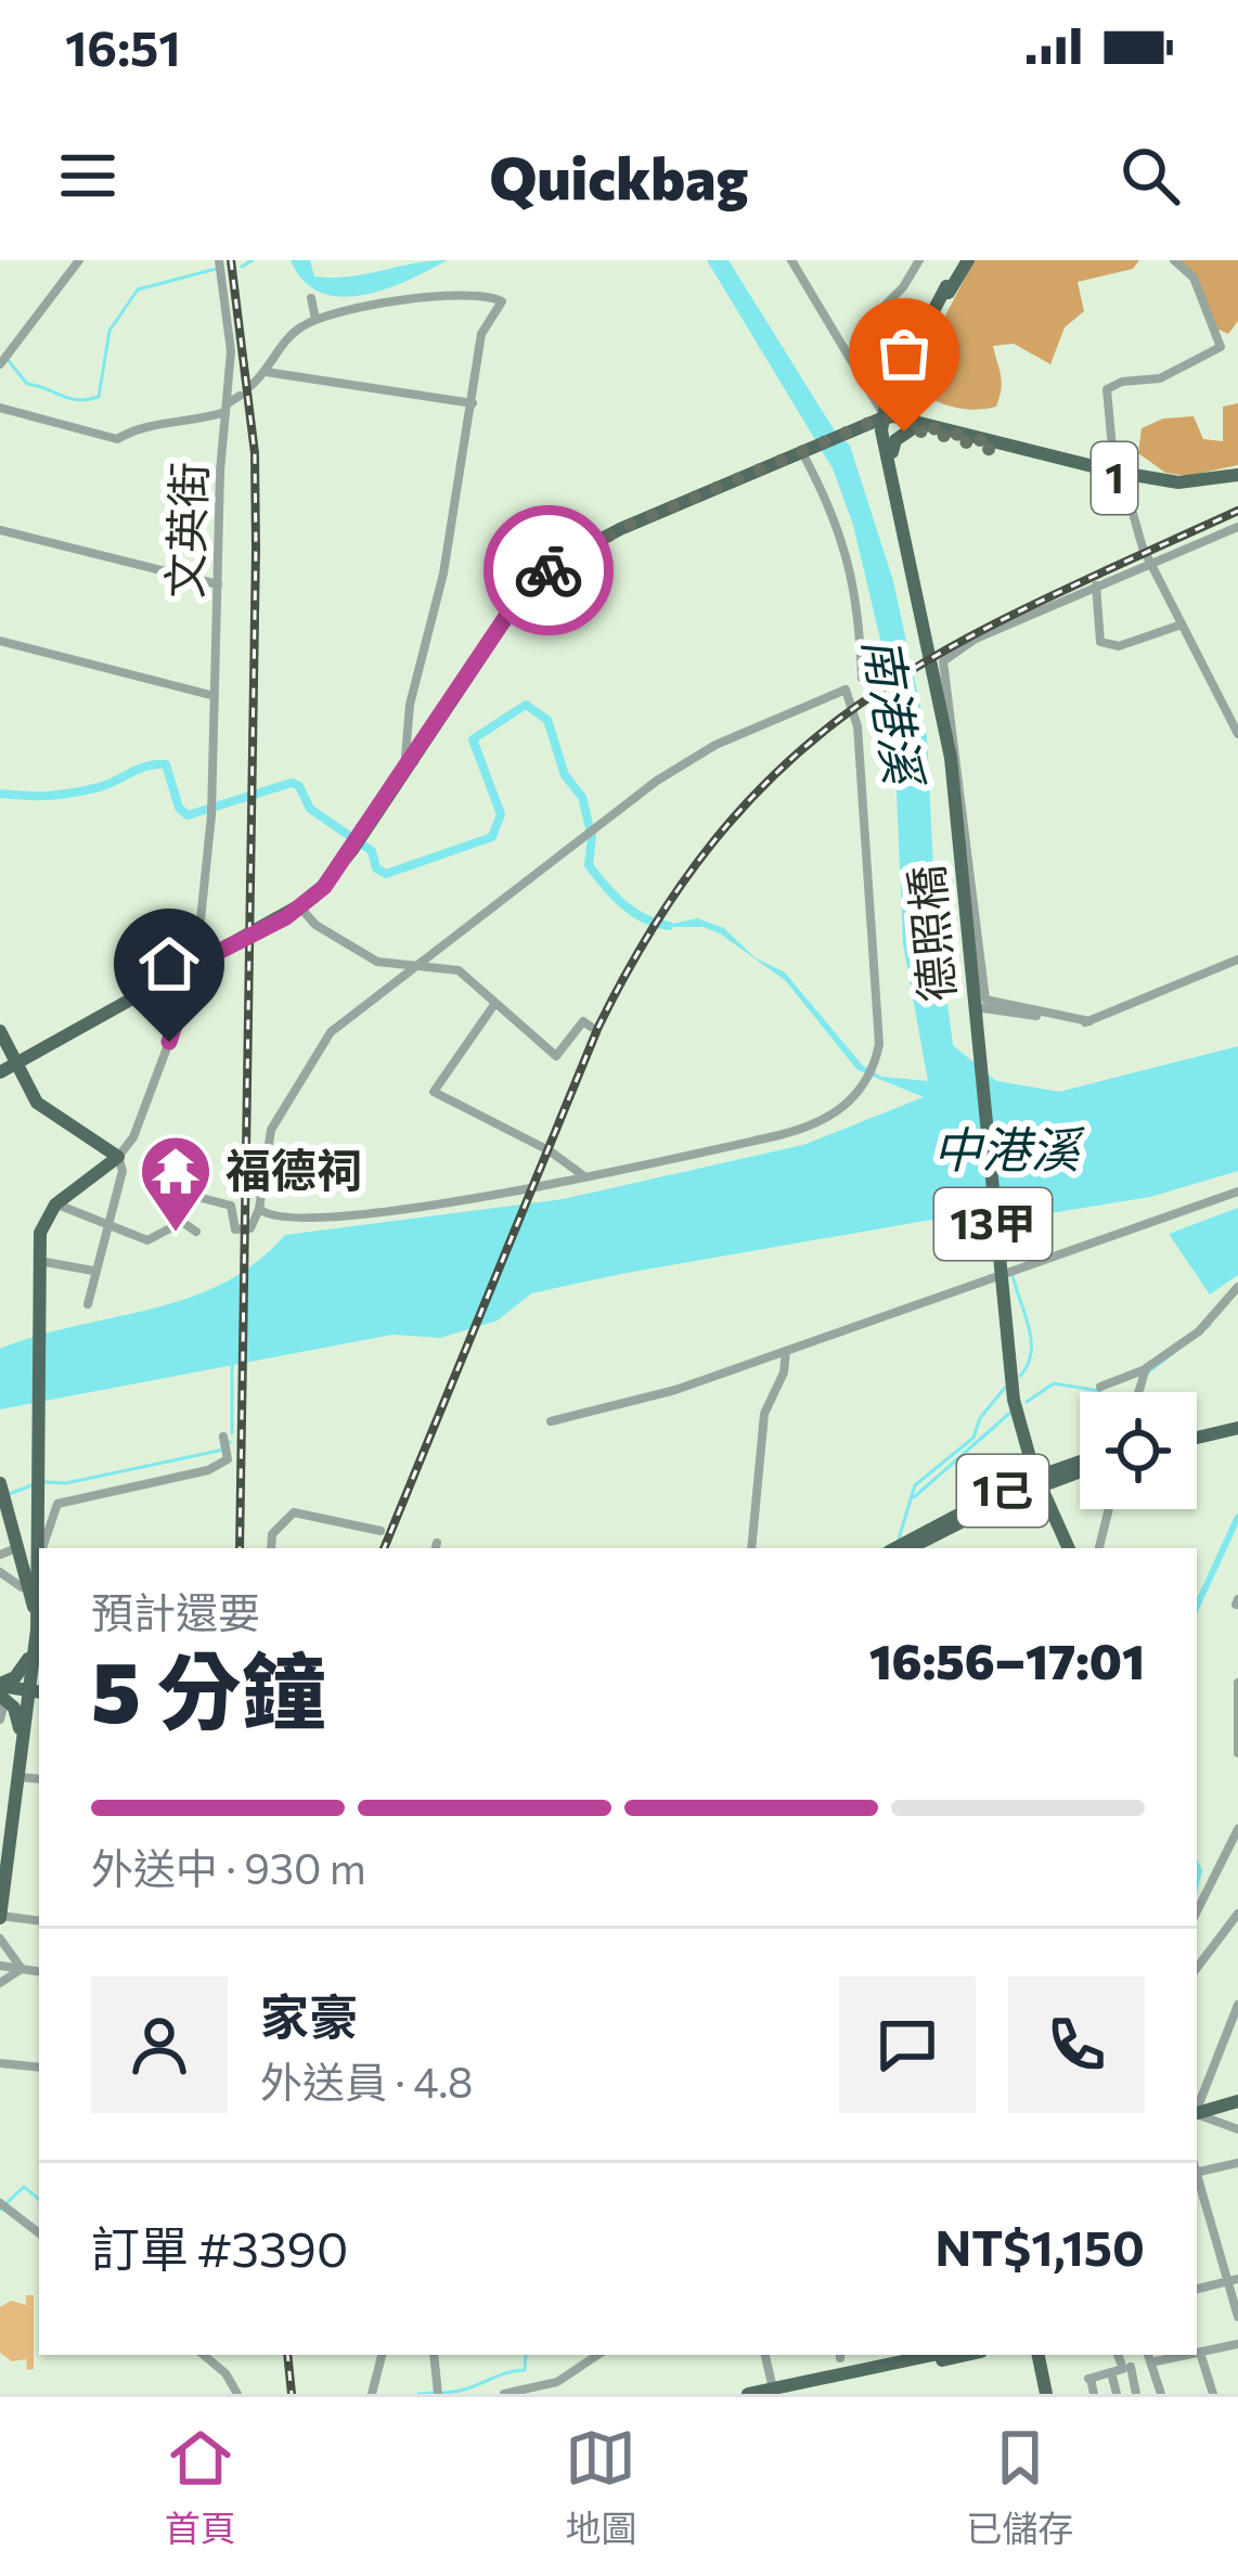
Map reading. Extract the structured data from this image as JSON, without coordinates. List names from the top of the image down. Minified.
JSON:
{"streets":{"main road":["1","德照橋","13甲","1己"],"street":["文英街"]},"crossings":[["德照橋","13甲"],["13甲","1己"]],"water":["南港溪","中港溪"],"places":{"temple":["福德祠"]},"page":{"status":"16:51","header":"Quickbag","heading":["5 分鐘","預計還要","16:56–17:01"],"panel":["家豪","外送員 · 4.8","訂單 #3390","NT$1,150"],"bar":"外送中 · 930 m","tabs":["首頁","地圖","已儲存"]}}
